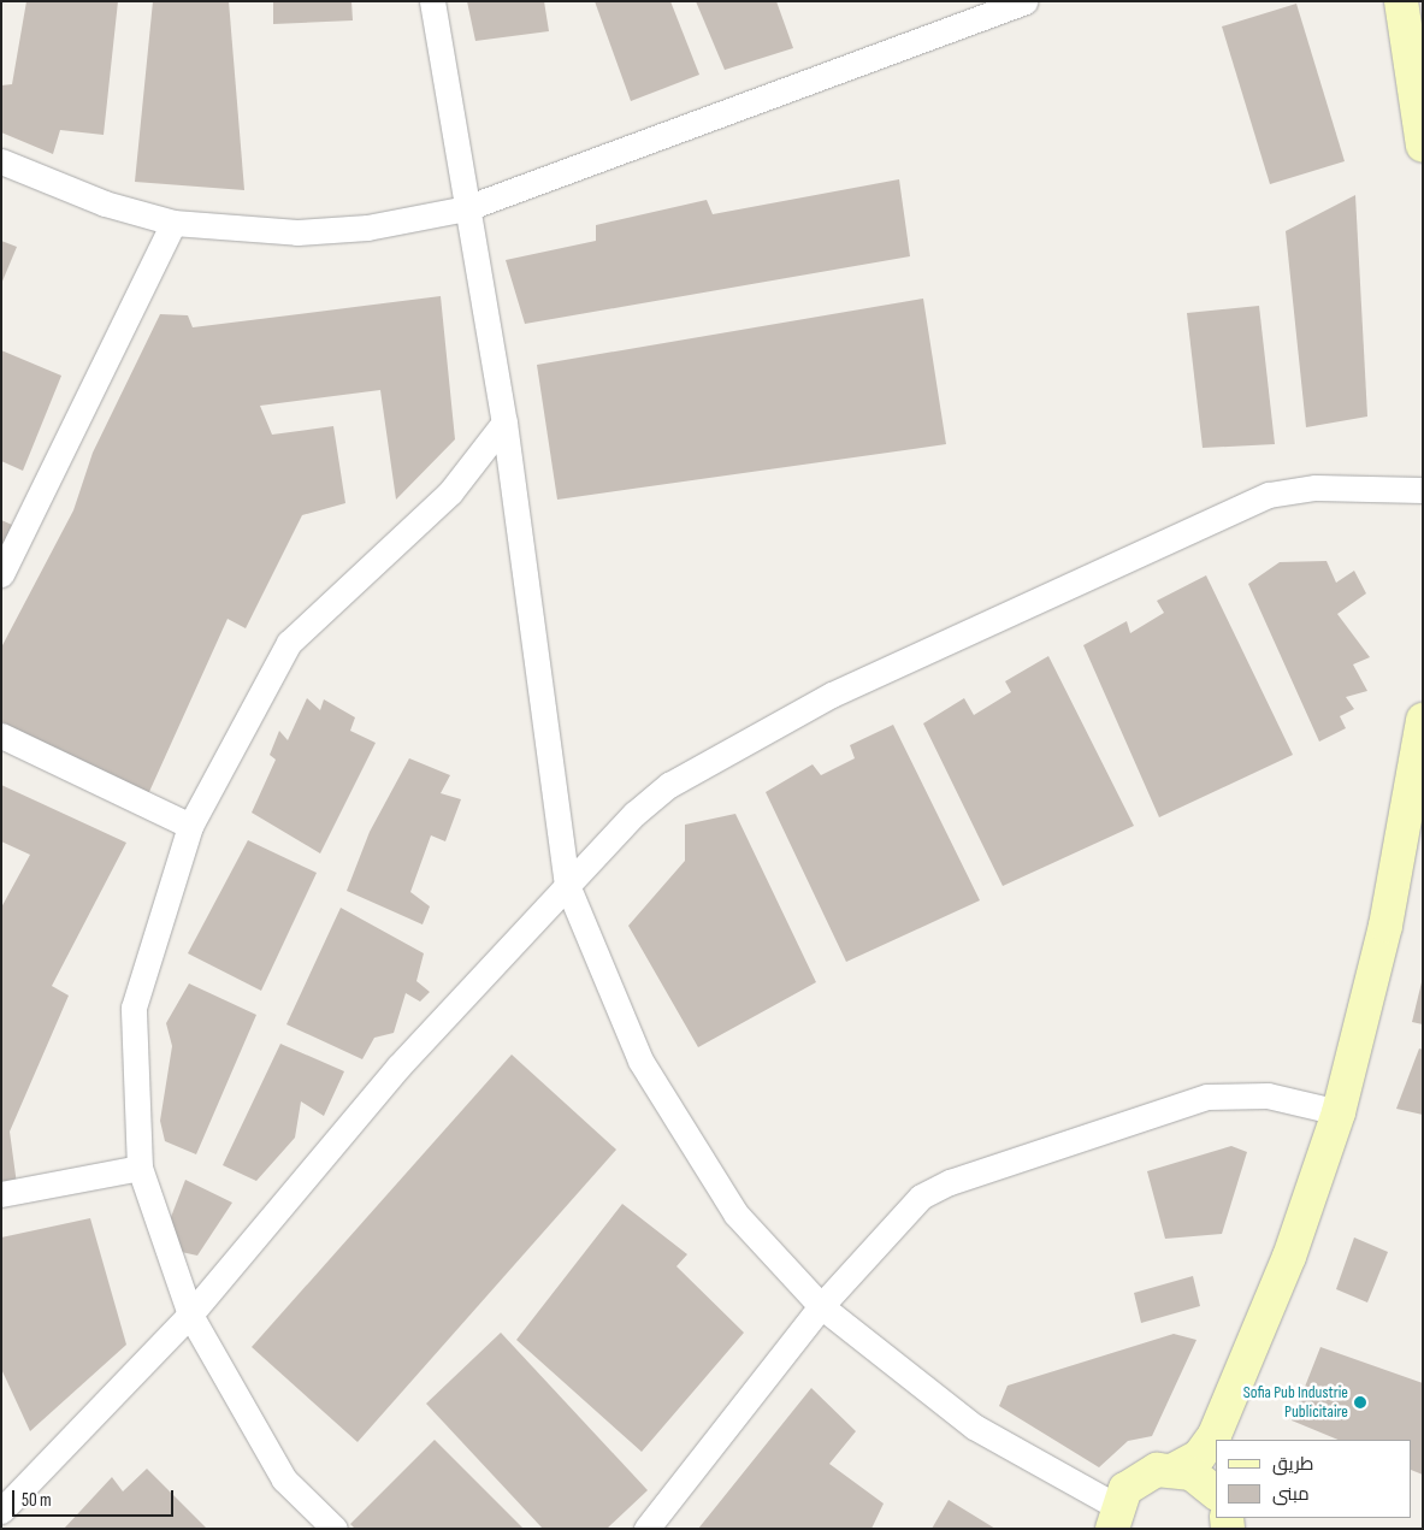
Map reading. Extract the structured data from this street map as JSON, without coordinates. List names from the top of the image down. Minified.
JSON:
{"places":["Sofia Pub Industrie Publicitaire"],"legend":["طريق","مبنى"],"scale_bar":"50 m"}
